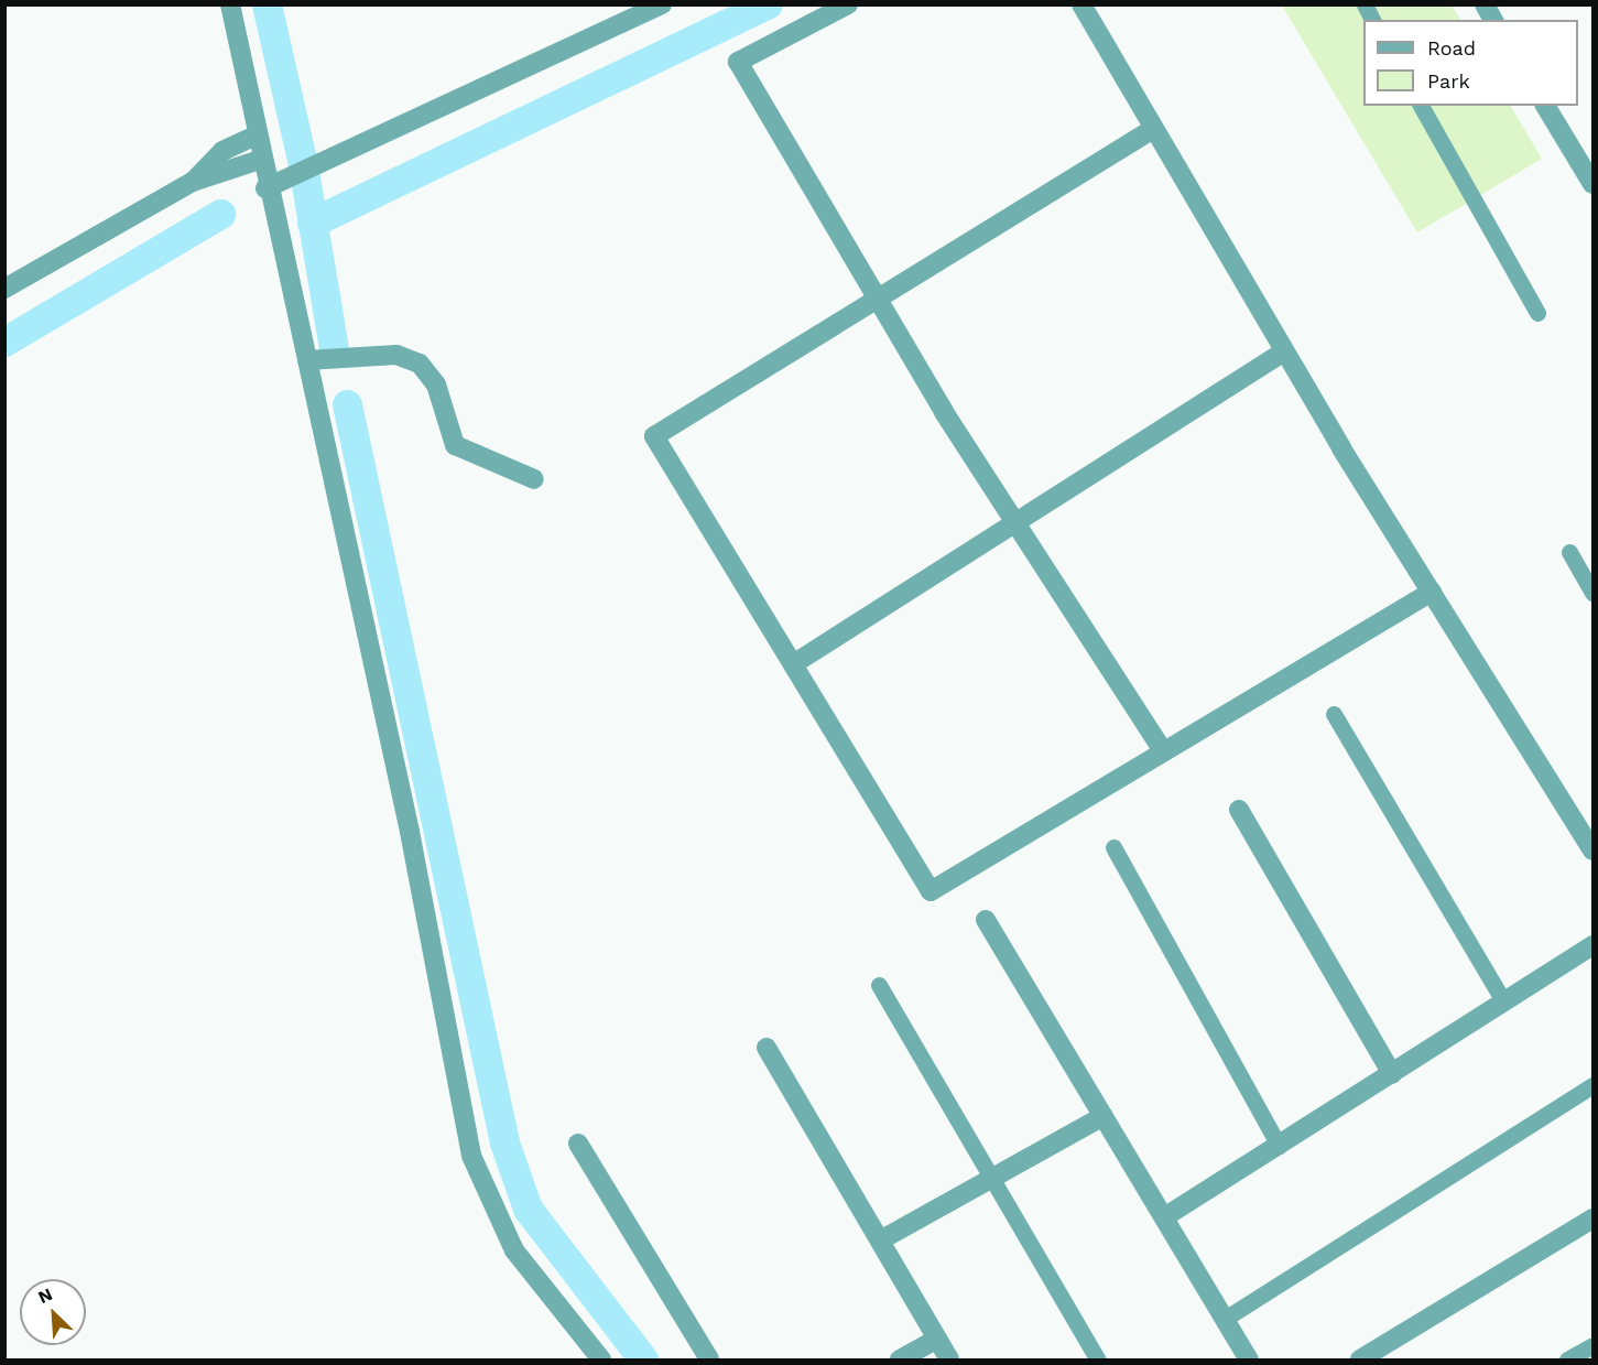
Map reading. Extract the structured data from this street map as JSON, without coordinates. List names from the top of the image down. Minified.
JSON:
{"legend":["Road","Park"],"north":"top left"}
